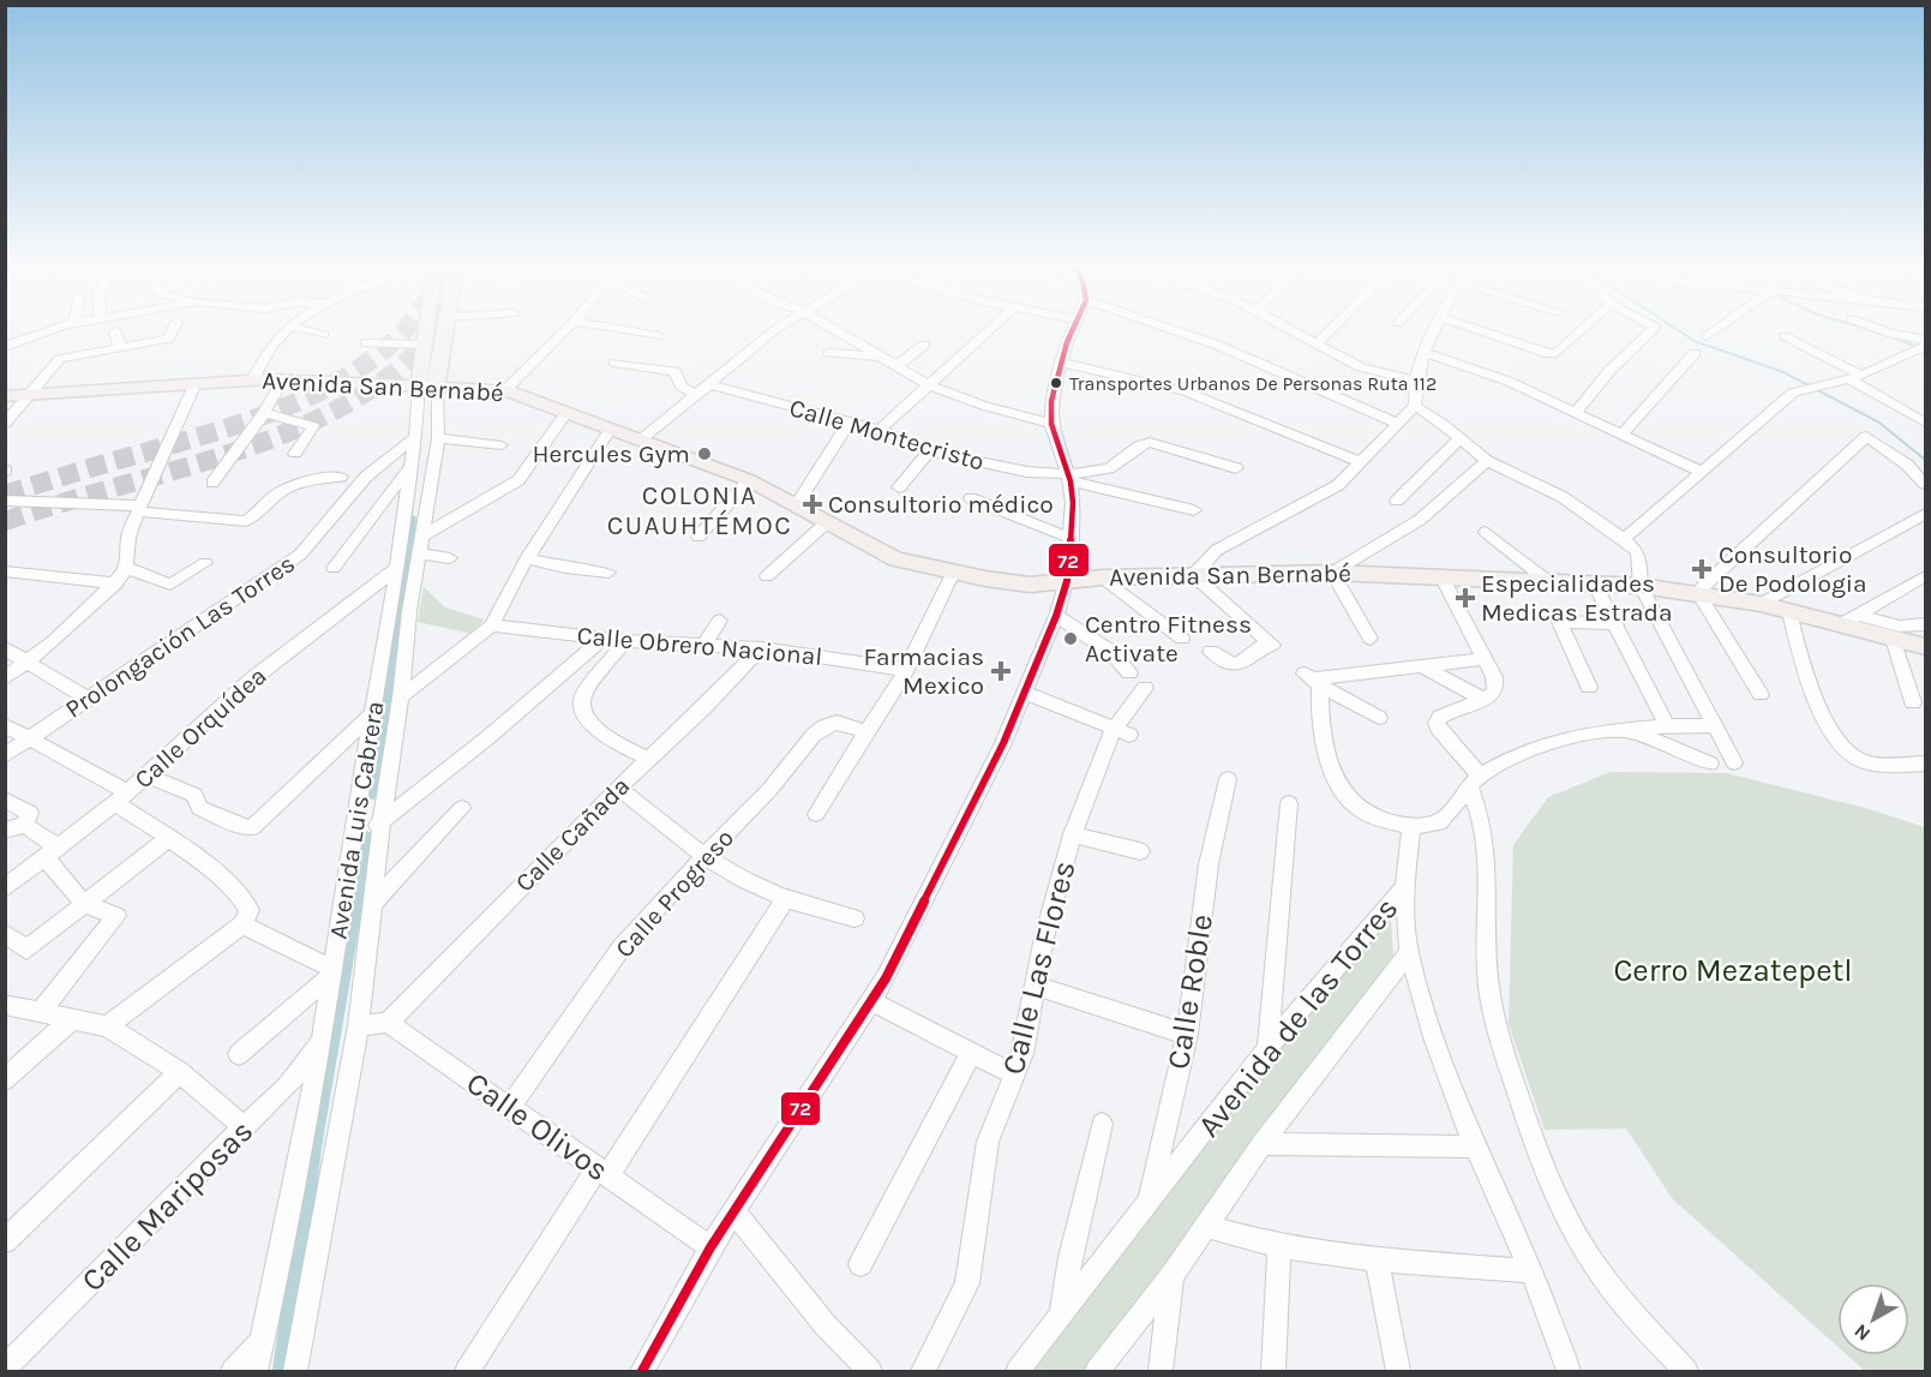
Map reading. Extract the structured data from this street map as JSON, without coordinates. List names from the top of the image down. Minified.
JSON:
{"streets":{"main road":["Avenida San Bernabé","Avenida Luis Cabrera"],"street":["Calle Montecristo","Prolongación Las Torres","Calle Obrero Nacional","Calle Orquídea","Calle Cañada","Calle Progreso","Calle Las Flores","Calle Roble","Avenida de las Torres","Calle Olivos","Calle Mariposas"]},"crossings":[["Avenida San Bernabé","Avenida Luis Cabrera"],["Prolongación Las Torres","Avenida Luis Cabrera"],["Calle Obrero Nacional","Calle Cañada"],["Calle Orquídea","Avenida Luis Cabrera"],["Avenida Luis Cabrera","Calle Mariposas"],["Calle Cañada","Calle Olivos"],["Calle Progreso","Calle Olivos"],["Calle Roble","Avenida de las Torres"]],"districts":["COLONIA CUAUHTÉMOC"],"parks":["Cerro Mezatepetl"],"places":{"other":["Transportes Urbanos De Personas Ruta 112","Hercules Gym","Centro Fitness Activate"],"health":["Consultorio médico","Consultorio De Podologia","Especialidades Medicas Estrada","Farmacias Mexico"]},"lines":["transit line 72"],"north":"bottom left"}
